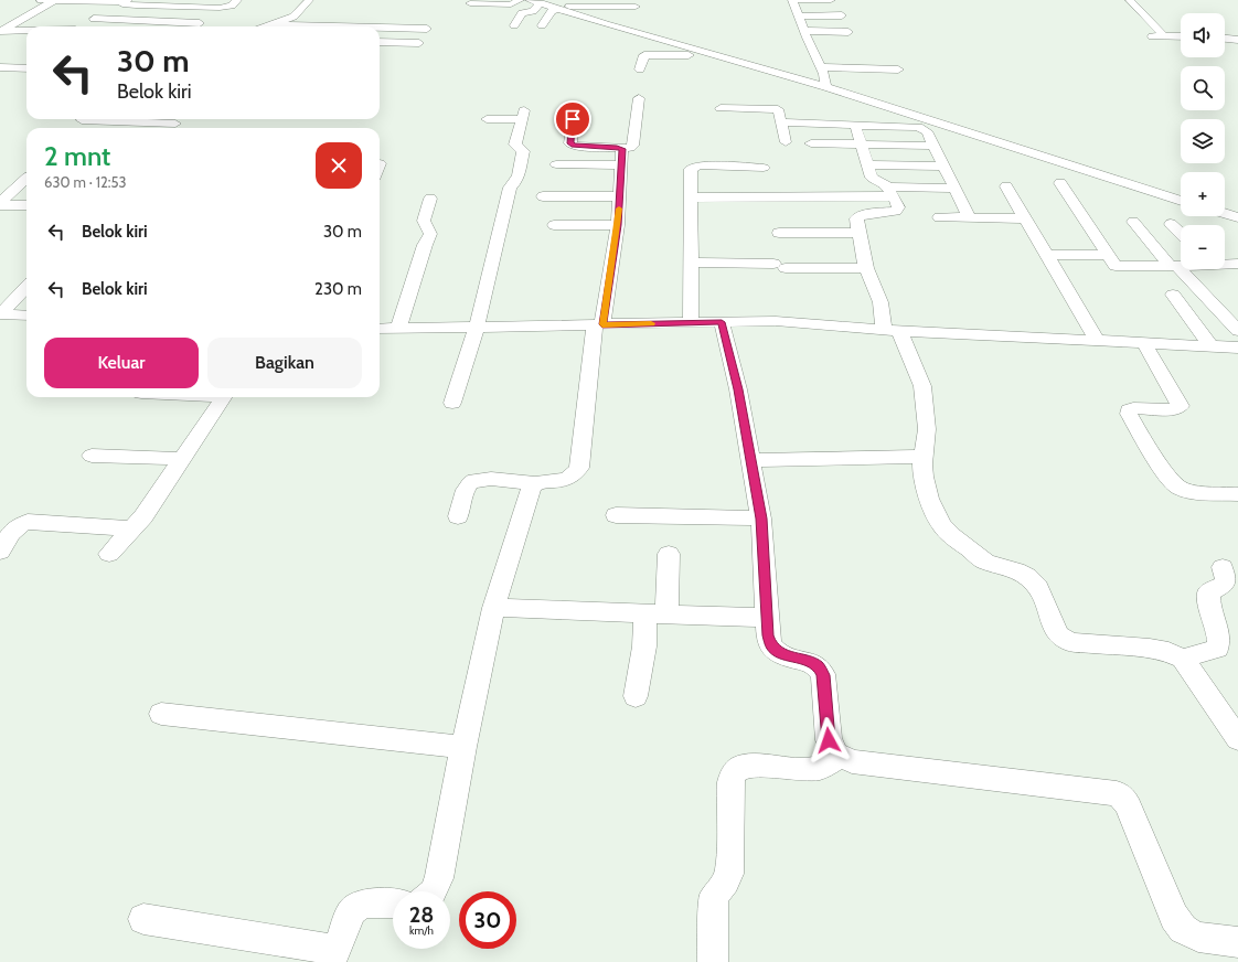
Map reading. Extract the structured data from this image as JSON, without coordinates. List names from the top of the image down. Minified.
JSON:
{"page":{"map_buttons":["+","−"],"turn":["30 m","Belok kiri"],"heading":["2 mnt","630 m · 12:53"],"list":[{"name":"Belok kiri","value":"30 m"},{"name":"Belok kiri","value":"230 m"}],"buttons":["Keluar","Bagikan"],"speed":"28 km/h","limit":"30"}}
